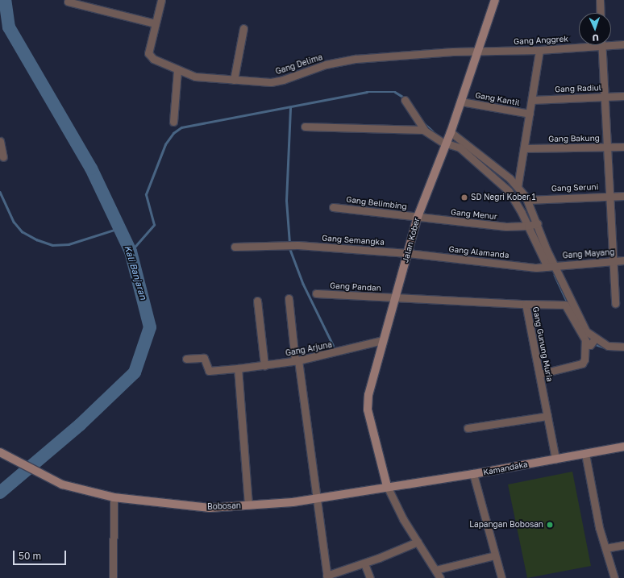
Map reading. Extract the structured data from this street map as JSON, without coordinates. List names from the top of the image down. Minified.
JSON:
{"streets":{"street":["Gang Anggrek","Gang Delima","Gang Radiul","Gang Kantil","Gang Bakung","Gang Seruni","Gang Belimbing","Gang Menur","Gang Semangka","Jalan Kober","Gang Alamanda","Gang Mayang","Gang Pandan","Gang Gunung Muria","Gang Arjuna","Kamandaka","Bobosan"]},"crossings":[["Gang Anggrek","Gang Delima"],["Gang Anggrek","Jalan Kober"],["Gang Delima","Jalan Kober"],["Gang Kantil","Jalan Kober"],["Gang Belimbing","Gang Menur"],["Gang Belimbing","Jalan Kober"],["Gang Menur","Jalan Kober"],["Gang Semangka","Jalan Kober"],["Gang Semangka","Gang Alamanda"],["Jalan Kober","Gang Alamanda"],["Jalan Kober","Gang Pandan"],["Jalan Kober","Gang Gunung Muria"],["Jalan Kober","Gang Arjuna"],["Jalan Kober","Kamandaka"],["Jalan Kober","Bobosan"],["Gang Alamanda","Gang Mayang"],["Gang Pandan","Gang Gunung Muria"],["Gang Gunung Muria","Kamandaka"],["Kamandaka","Bobosan"]],"water":["Kali Banjaran"],"places":["SD Negri Kober 1","Lapangan Bobosan"],"scale_bar":"50 m","north":"bottom"}
